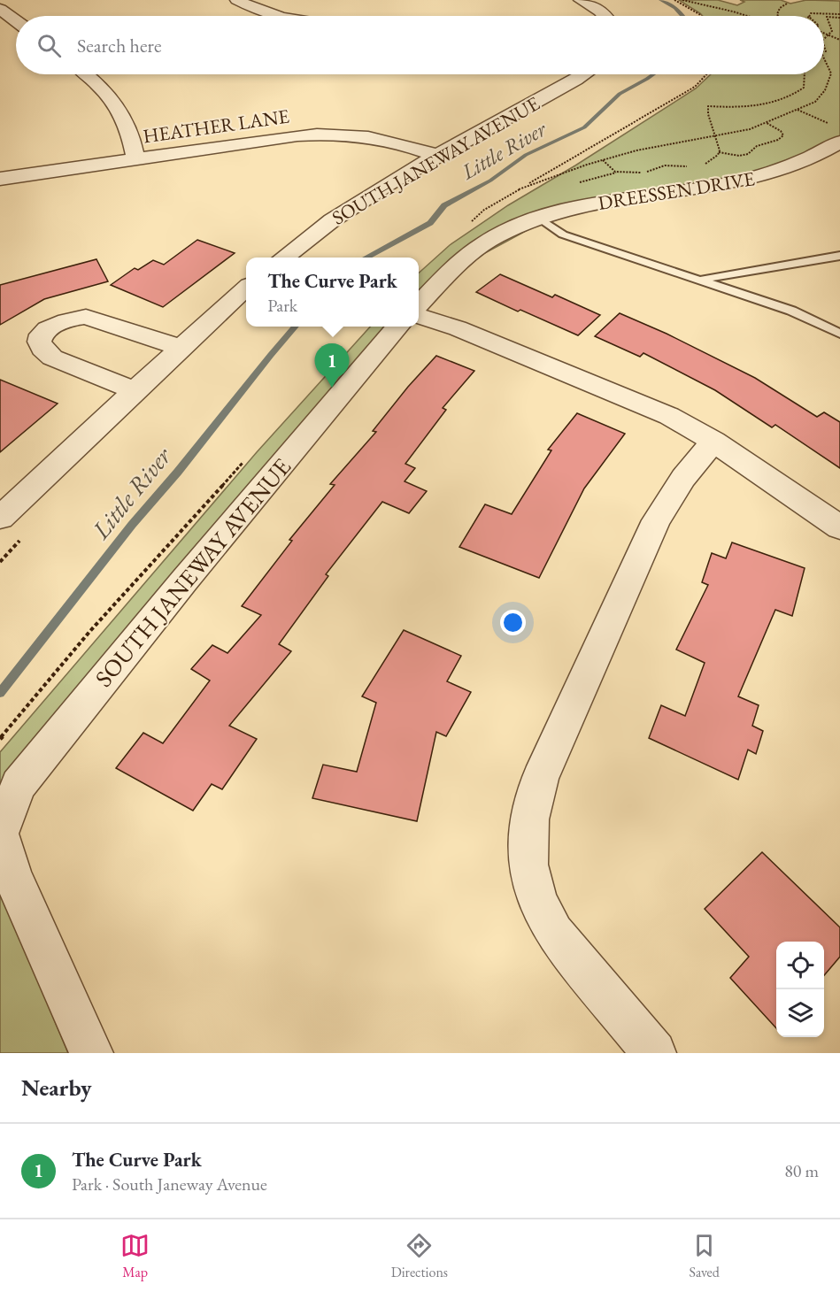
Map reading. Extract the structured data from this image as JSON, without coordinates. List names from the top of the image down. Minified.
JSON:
{"streets":{"street":["HEATHER LANE","SOUTH JANEWAY AVENUE","DREESSEN DRIVE"]},"crossings":[["HEATHER LANE","SOUTH JANEWAY AVENUE"]],"water":["Little River"],"page":{"search":"Search here","popup":["The Curve Park","Park"],"pins":"1","heading":"Nearby","list":[{"mark":"1","name":"The Curve Park","note":"Park · South Janeway Avenue","value":"80 m"}],"nav":["Map","Directions","Saved"]}}
